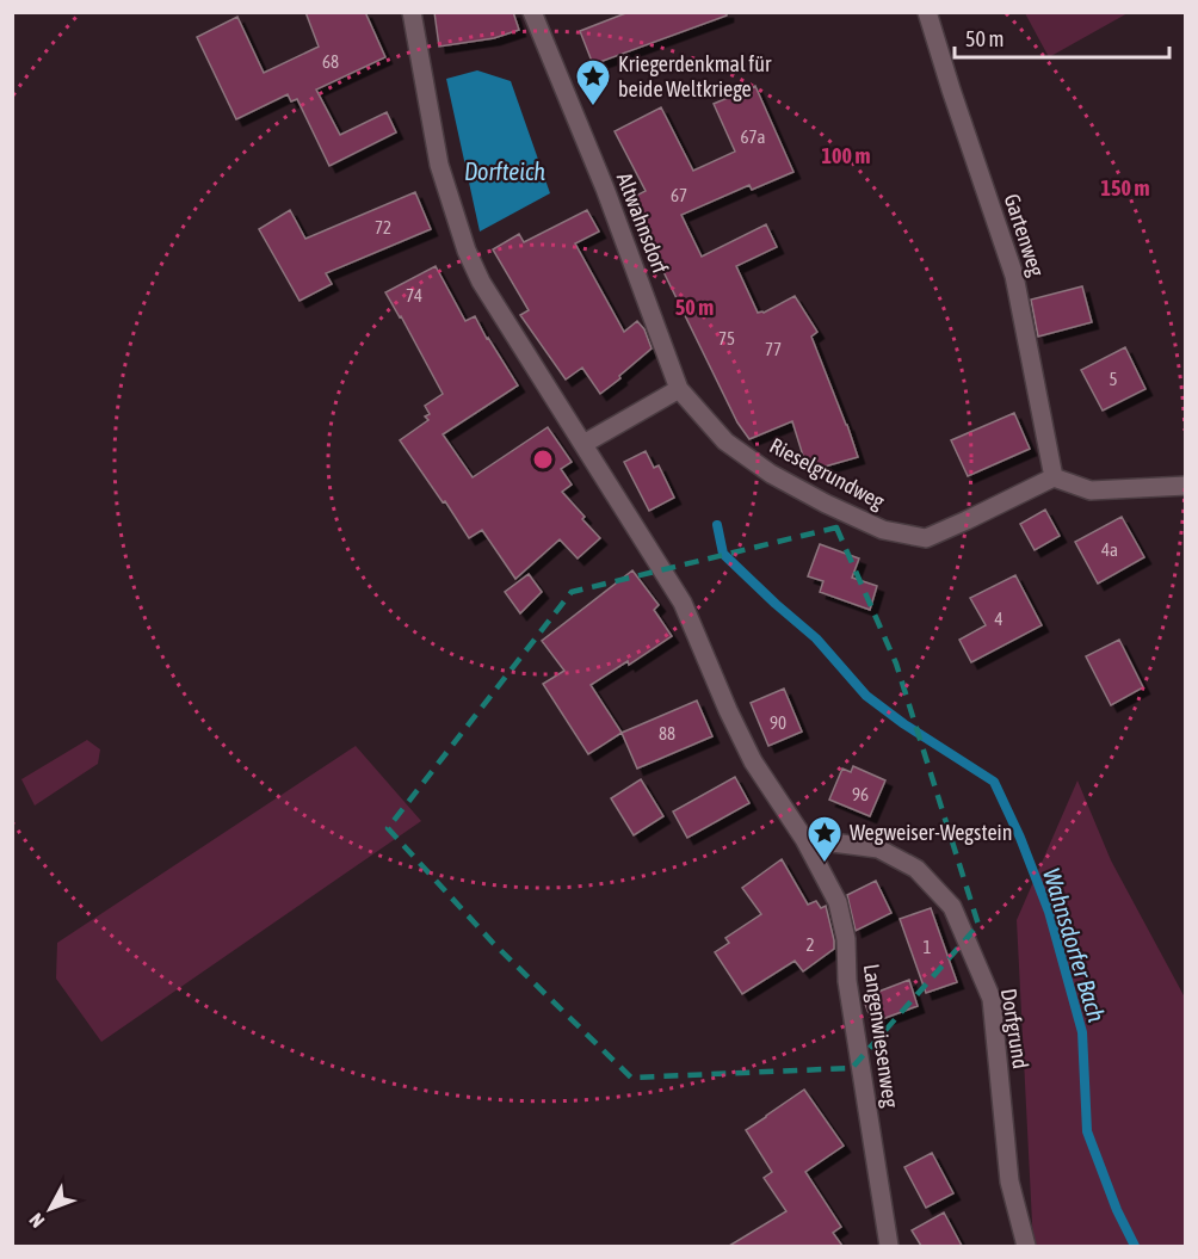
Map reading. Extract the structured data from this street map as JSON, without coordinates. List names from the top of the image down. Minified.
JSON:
{"streets":{"street":["Altwahnsdorf","Gartenweg","Rieselgrundweg","Dorfgrund","Langenwiesenweg"]},"crossings":[["Altwahnsdorf","Rieselgrundweg"],["Gartenweg","Rieselgrundweg"],["Dorfgrund","Langenwiesenweg"]],"water":["Dorfteich","Wahnsdorfer Bach"],"places":{"place":["Kriegerdenkmal für beide Weltkriege","Wegweiser-Wegstein"]},"house_numbers":["68","67a","67","72","74","75","77","5","4a","4","90","88","96","2","1"],"scale_bar":"50 m","north":"bottom left","rings":["100 m","150 m","50 m"]}
